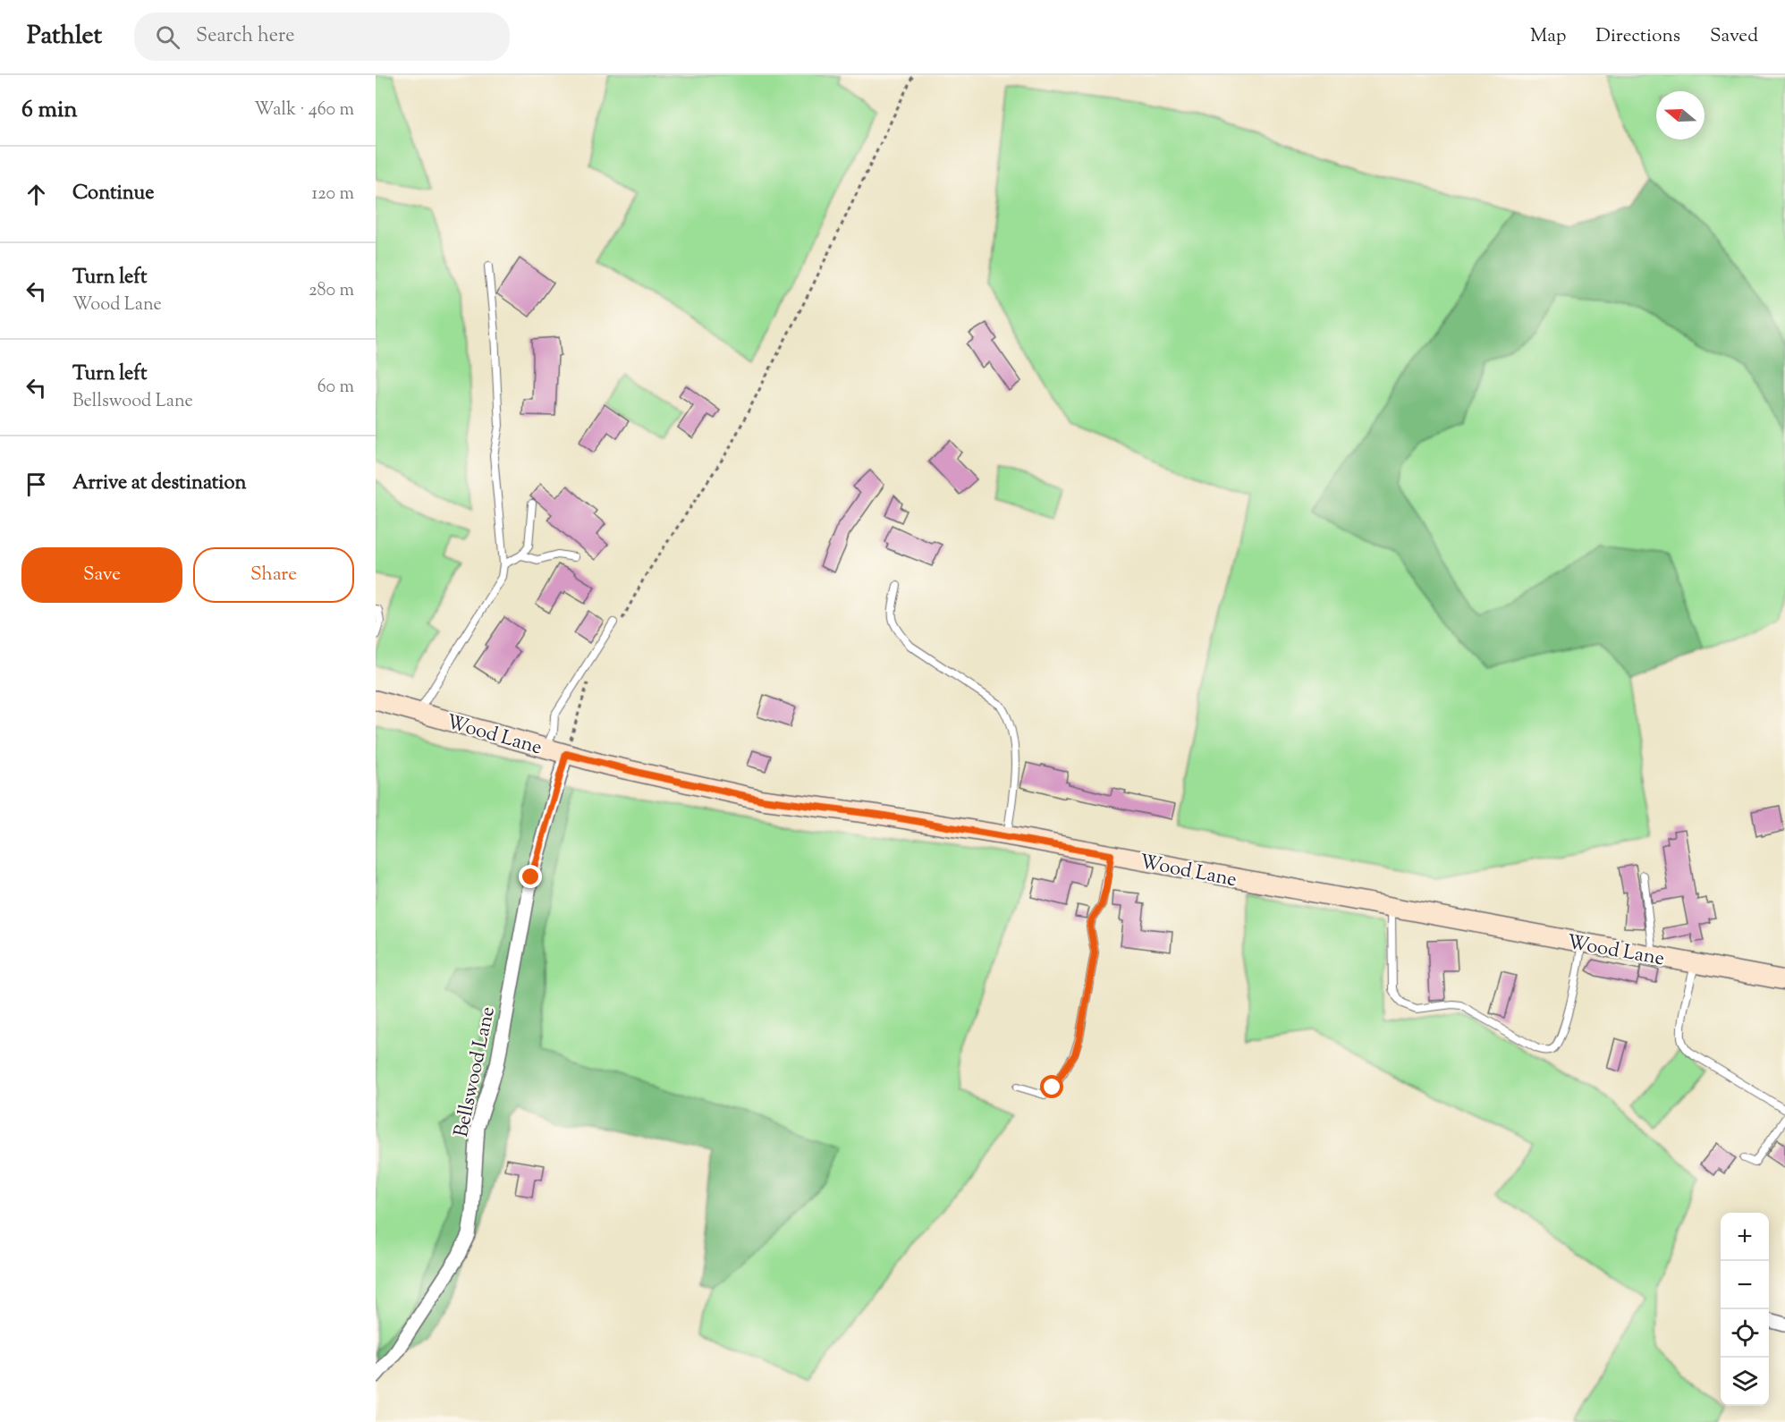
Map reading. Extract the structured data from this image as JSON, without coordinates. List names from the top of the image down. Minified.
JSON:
{"streets":{"street":["Wood Lane","Bellswood Lane"]},"crossings":[["Wood Lane","Bellswood Lane"]],"north":"left","page":{"header":"Pathlet","search":"Search here","nav":["Map","Directions","Saved"],"heading":["6 min","Walk · 460 m"],"list":[["Continue","120 m"],["Turn left","Wood Lane","280 m"],["Turn left","Bellswood Lane","60 m"],"Arrive at destination"],"buttons":["Save","Share"],"map_buttons":["+","−"]}}
